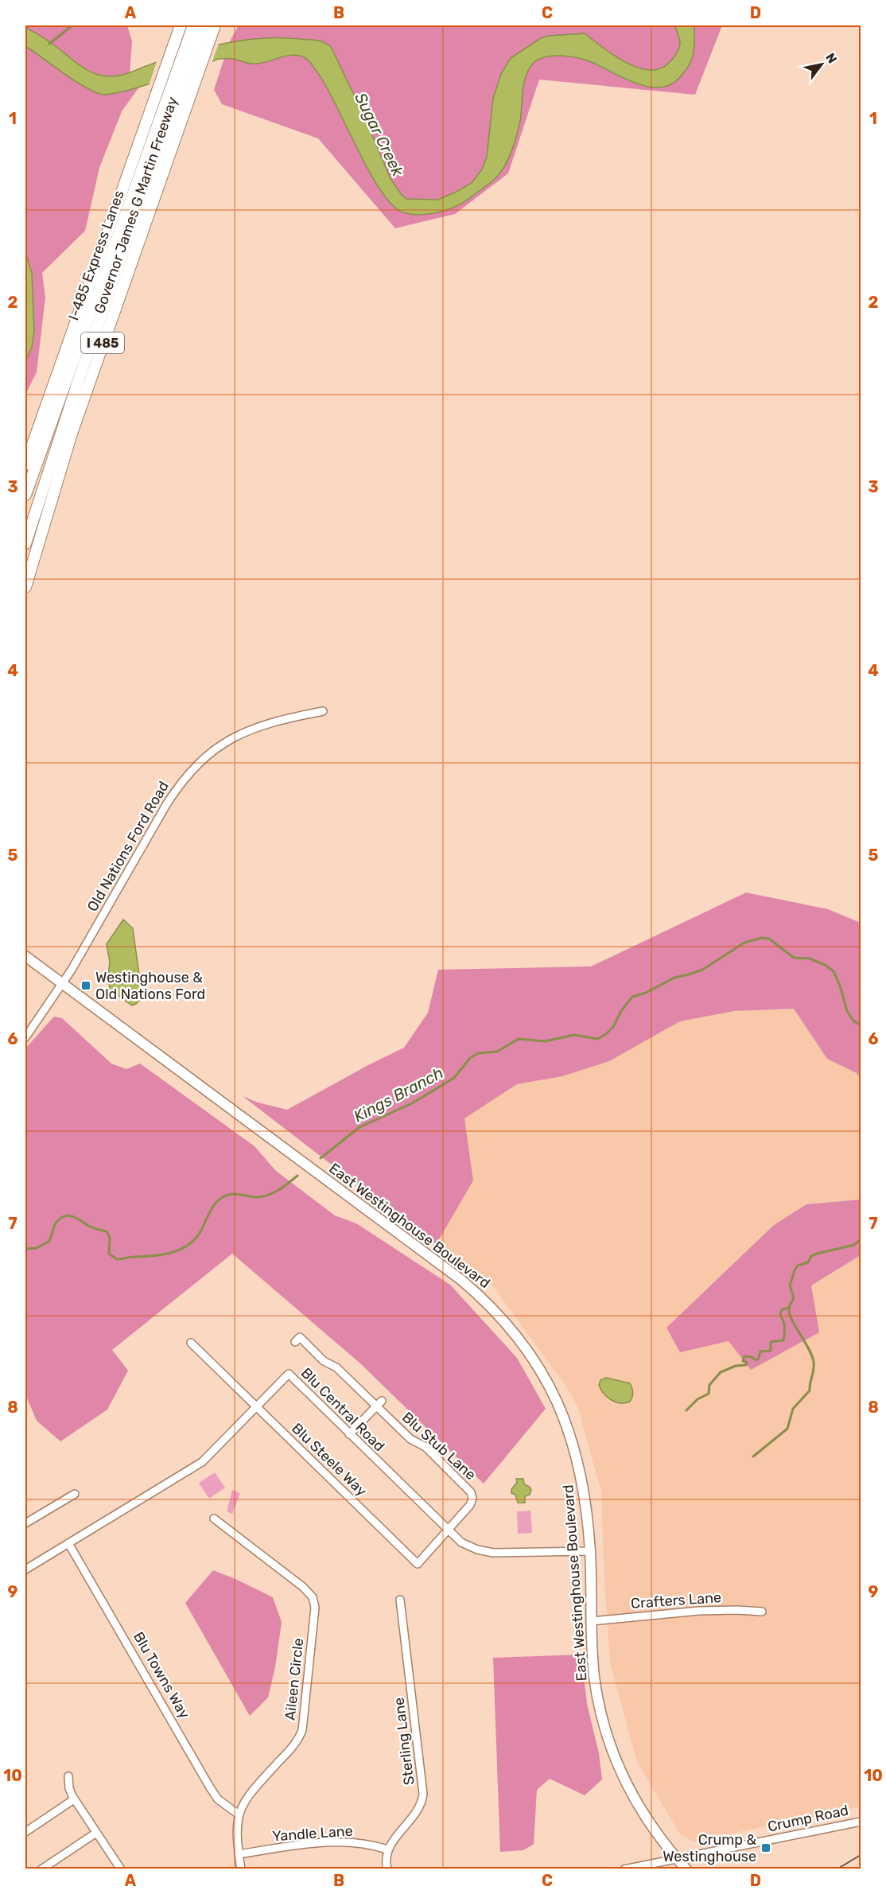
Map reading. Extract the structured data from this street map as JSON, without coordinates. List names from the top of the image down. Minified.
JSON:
{"streets":{"highway":["Governor James G Martin Freeway","I-485 Express Lanes","I 485"],"main road":["East Westinghouse Boulevard"],"street":["Old Nations Ford Road","Blu Central Road","Blu Stub Lane","Blu Steele Way","Crafters Lane","Blu Towns Way","Aileen Circle","Sterling Lane","Crump Road","Yandle Lane"]},"crossings":[["Governor James G Martin Freeway","I-485 Express Lanes"],["Old Nations Ford Road","East Westinghouse Boulevard"],["East Westinghouse Boulevard","Blu Central Road"],["East Westinghouse Boulevard","Crafters Lane"],["East Westinghouse Boulevard","Crump Road"],["Blu Central Road","Blu Stub Lane"],["Blu Central Road","Blu Steele Way"],["Blu Central Road","Blu Towns Way"],["Blu Stub Lane","Blu Steele Way"],["Blu Towns Way","Aileen Circle"],["Aileen Circle","Yandle Lane"],["Sterling Lane","Yandle Lane"]],"water":["Sugar Creek","Kings Branch"],"places":{"transit":["Westinghouse & Old Nations Ford","Crump & Westinghouse"]},"north":"top right","grid":{"columns":["A","B","C","D"],"rows":["1","2","3","4","5","6","7","8","9","10"]}}
